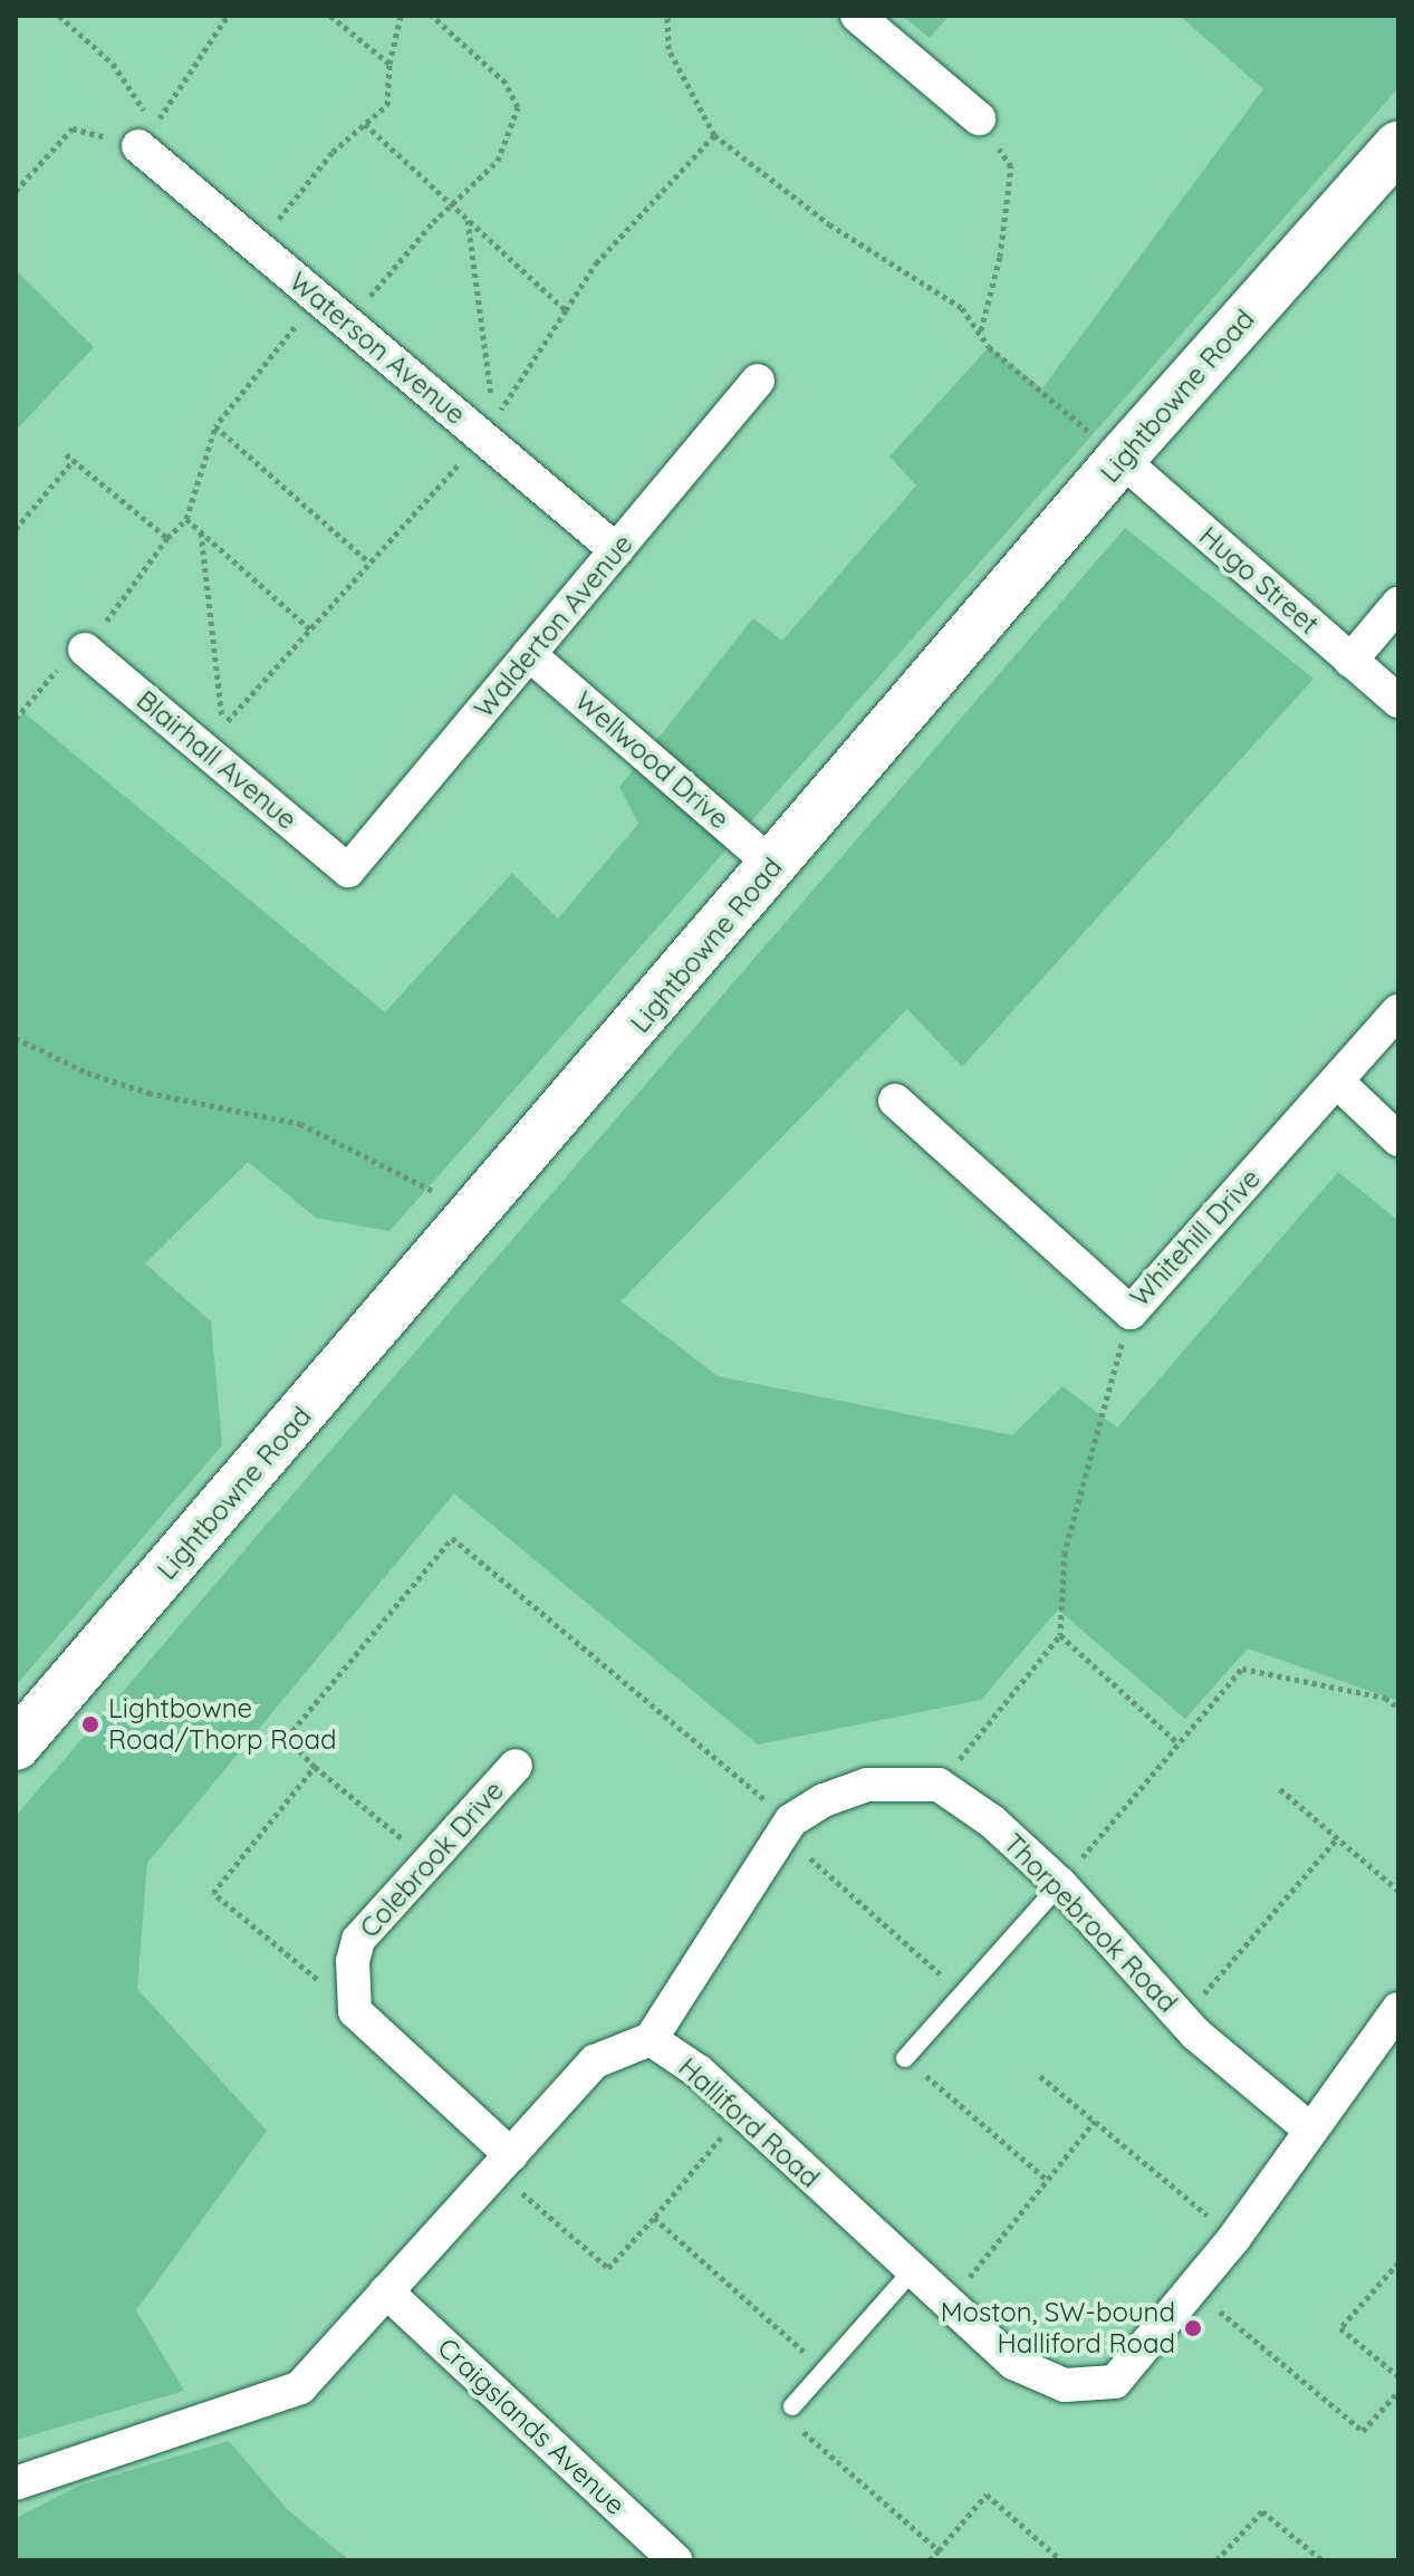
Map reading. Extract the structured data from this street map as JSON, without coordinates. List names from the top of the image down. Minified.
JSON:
{"streets":{"main road":["Lightbowne Road"],"street":["Waterson Avenue","Hugo Street","Walderton Avenue","Blairhall Avenue","Wellwood Drive","Whitehill Drive","Colebrook Drive","Thorpebrook Road","Halliford Road","Craigslands Avenue"]},"crossings":[["Waterson Avenue","Walderton Avenue"],["Lightbowne Road","Hugo Street"],["Lightbowne Road","Wellwood Drive"],["Walderton Avenue","Blairhall Avenue"],["Walderton Avenue","Wellwood Drive"],["Thorpebrook Road","Halliford Road"],["Halliford Road","Craigslands Avenue"]],"places":["Lightbowne Road/Thorp Road","Moston, SW-bound Halliford Road"]}
